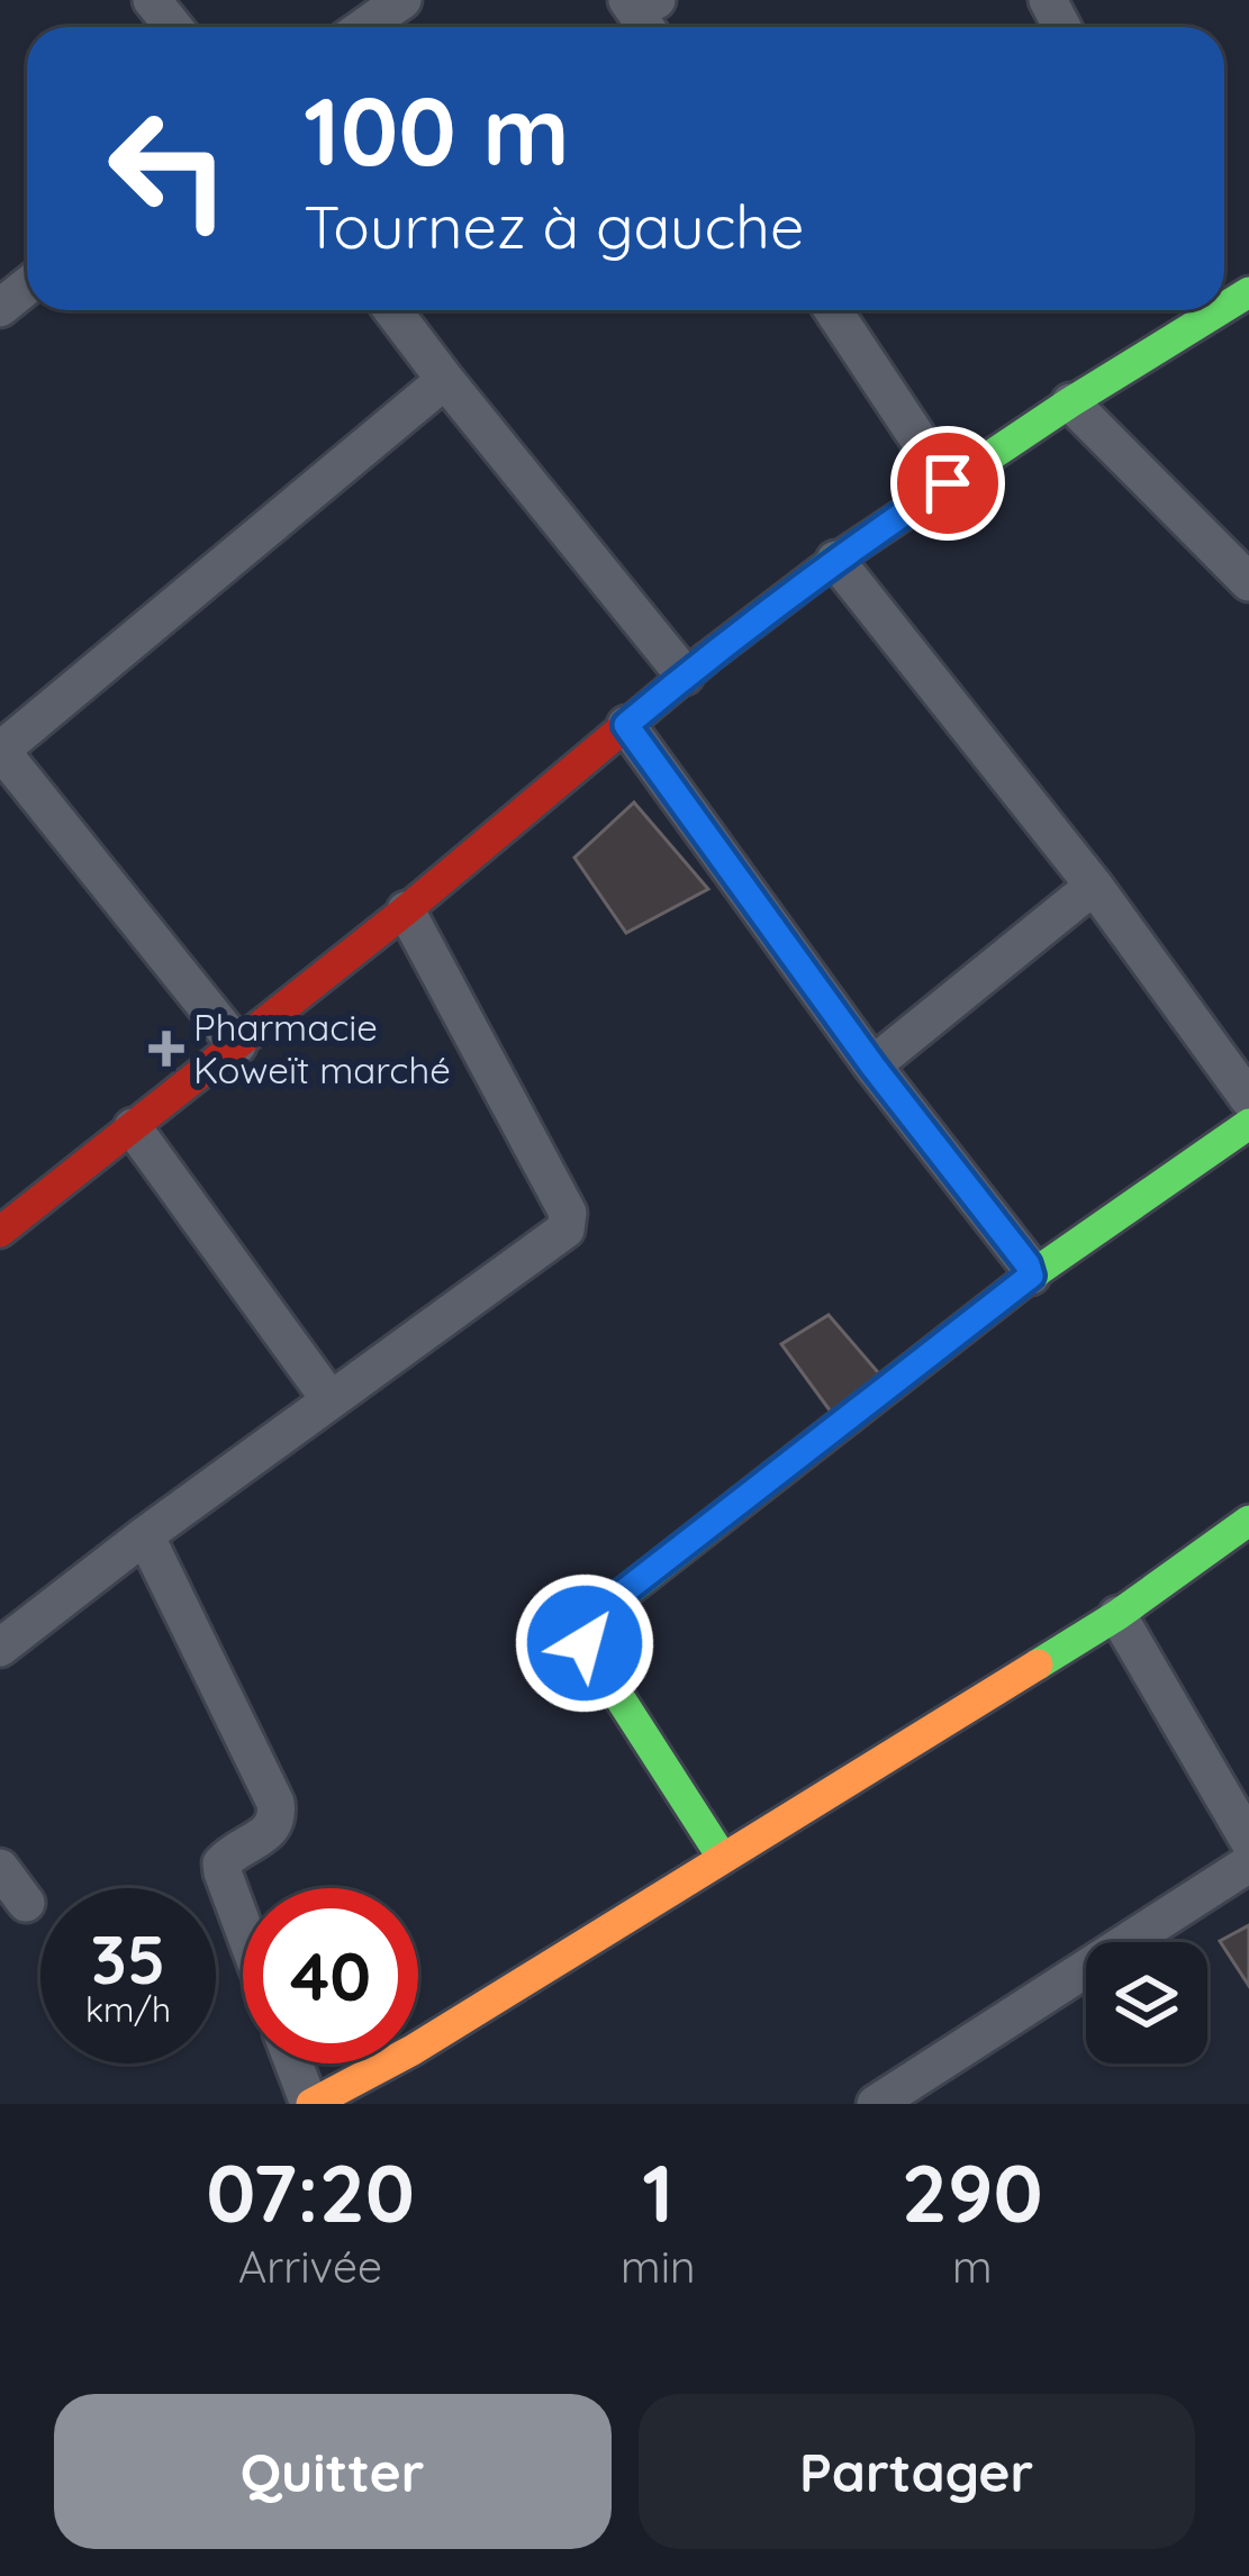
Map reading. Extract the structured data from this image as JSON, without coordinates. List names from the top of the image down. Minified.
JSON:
{"places":{"health":["Pharmacie Koweït marché"]},"page":{"turn":["100 m","Tournez à gauche"],"speed":"35 km/h","limit":"40","eta":["07:20","Arrivée","1","min","290","m"],"buttons":["Quitter","Partager"]}}
